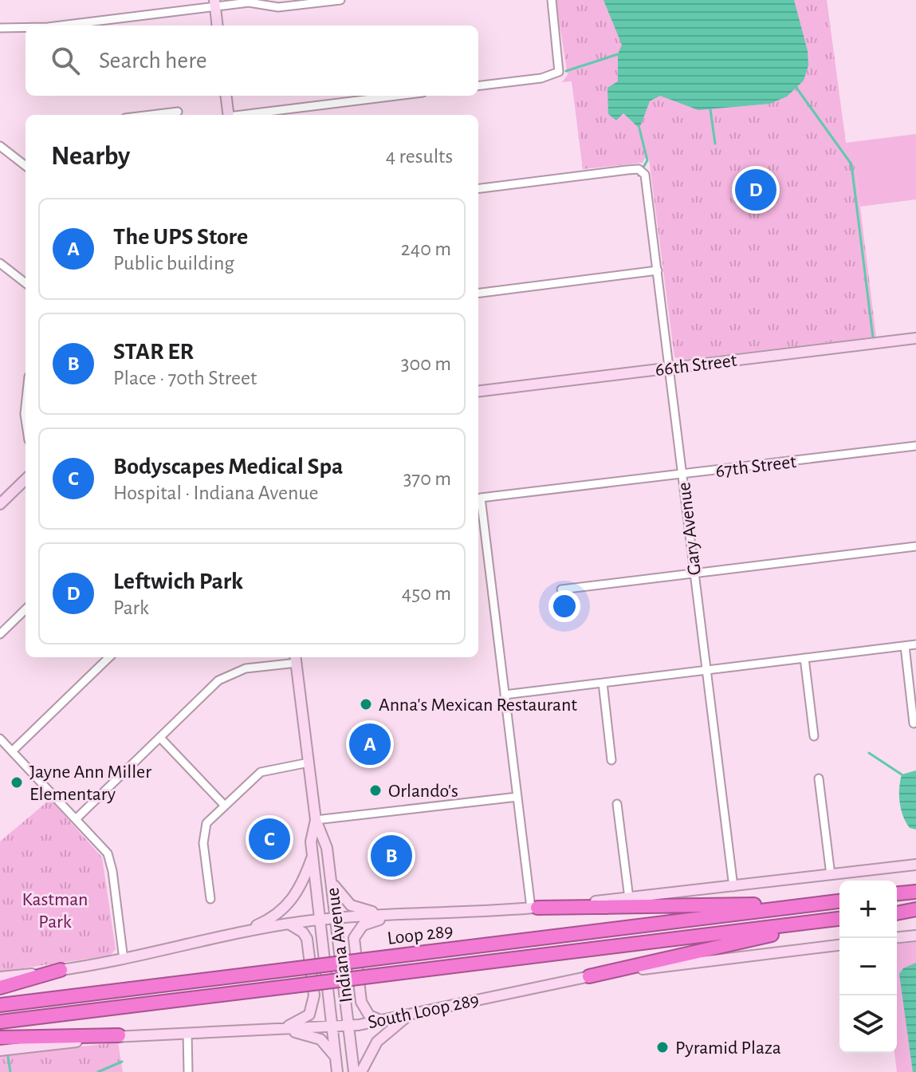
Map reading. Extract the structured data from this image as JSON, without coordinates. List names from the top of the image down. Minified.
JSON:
{"streets":{"highway":["Loop 289"],"main road":["66th Street","Indiana Avenue","South Loop 289"],"street":["67th Street","Gary Avenue"]},"crossings":[["66th Street","Gary Avenue"],["67th Street","Gary Avenue"],["Indiana Avenue","South Loop 289"]],"parks":["Kastman Park"],"places":["Anna's Mexican Restaurant","Jayne Ann Miller Elementary","Orlando's","Pyramid Plaza"],"page":{"search":"Search here","heading":["Nearby","4 results"],"pins":["D","A","C","B"],"list":[{"mark":"A","name":"The UPS Store","note":"Public building","value":"240 m"},{"mark":"B","name":"STAR ER","note":"Place · 70th Street","value":"300 m"},{"mark":"C","name":"Bodyscapes Medical Spa","note":"Hospital · Indiana Avenue","value":"370 m"},{"mark":"D","name":"Leftwich Park","note":"Park","value":"450 m"}],"map_buttons":["+","−"]}}
